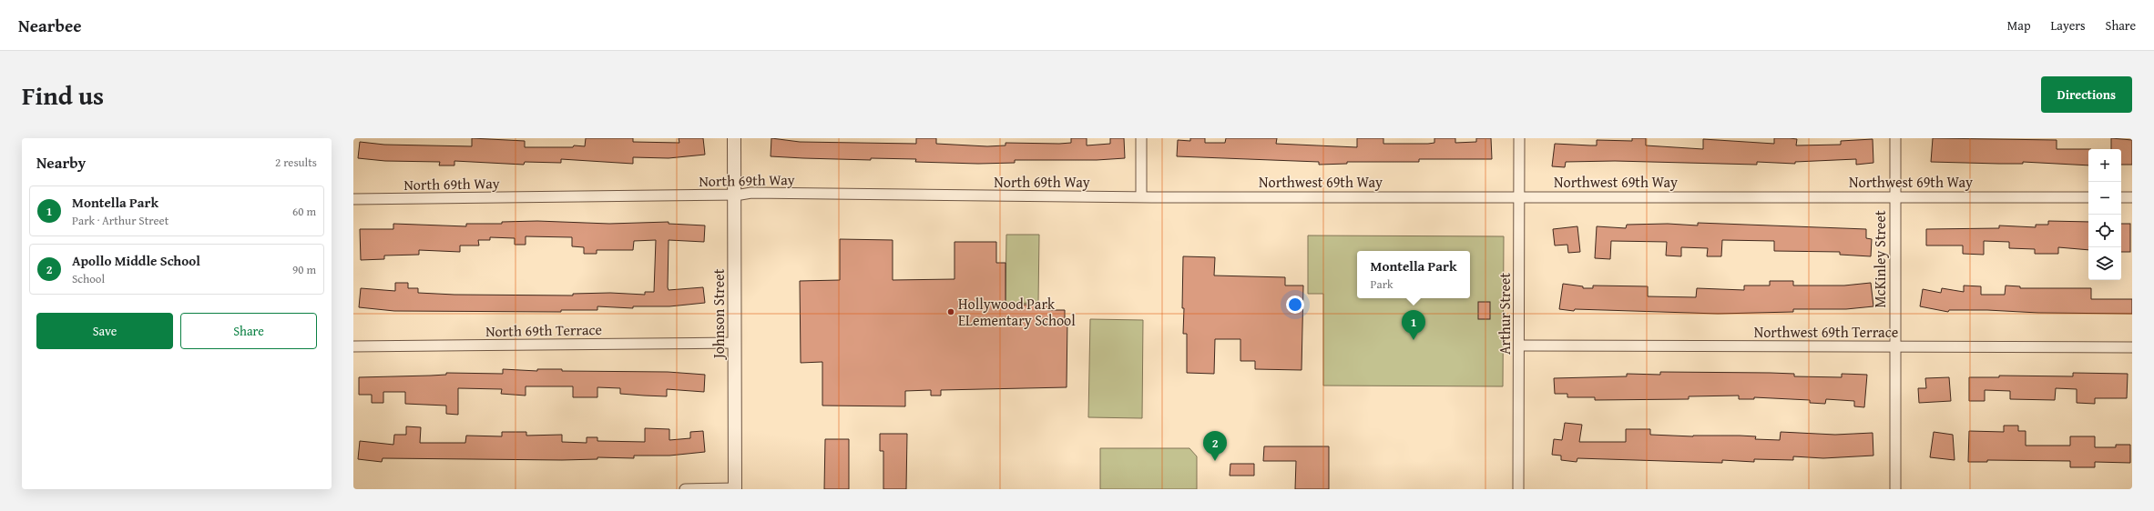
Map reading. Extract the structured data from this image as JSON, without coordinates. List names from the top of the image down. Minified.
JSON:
{"streets":{"street":["North 69th Way","Northwest 69th Way","McKinley Street","Johnson Street","Arthur Street","North 69th Terrace","Northwest 69th Terrace"]},"crossings":[["North 69th Way","Northwest 69th Way"],["North 69th Way","Johnson Street"],["Northwest 69th Way","McKinley Street"],["Northwest 69th Way","Arthur Street"],["McKinley Street","Northwest 69th Terrace"],["Johnson Street","North 69th Terrace"],["Arthur Street","Northwest 69th Terrace"]],"places":["Hollywood Park ELementary School"],"page":{"header":"Nearbee","nav":["Map","Layers","Share"],"title":"Find us","buttons":["Directions",["Save","Share"]],"heading":["Nearby","2 results"],"map_buttons":["+","−"],"list":[{"mark":"1","name":"Montella Park","note":"Park · Arthur Street","value":"60 m"},{"mark":"2","name":"Apollo Middle School","note":"School","value":"90 m"}],"popup":["Montella Park","Park"],"pins":["1","2"]}}
